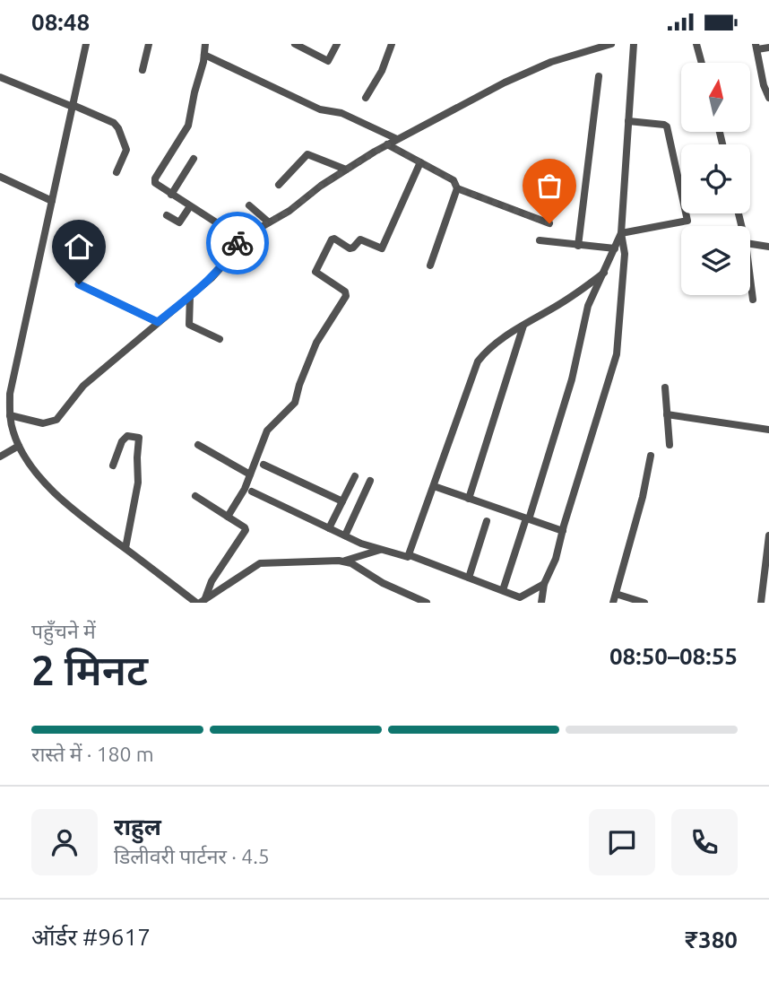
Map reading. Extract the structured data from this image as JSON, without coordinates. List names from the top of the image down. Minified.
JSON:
{"north":"top","page":{"status":"08:48","heading":["2 मिनट","पहुँचने में","08:50–08:55"],"panel":["राहुल","डिलीवरी पार्टनर · 4.5","ऑर्डर #9617","₹380"],"bar":"रास्ते में · 180 m"}}
